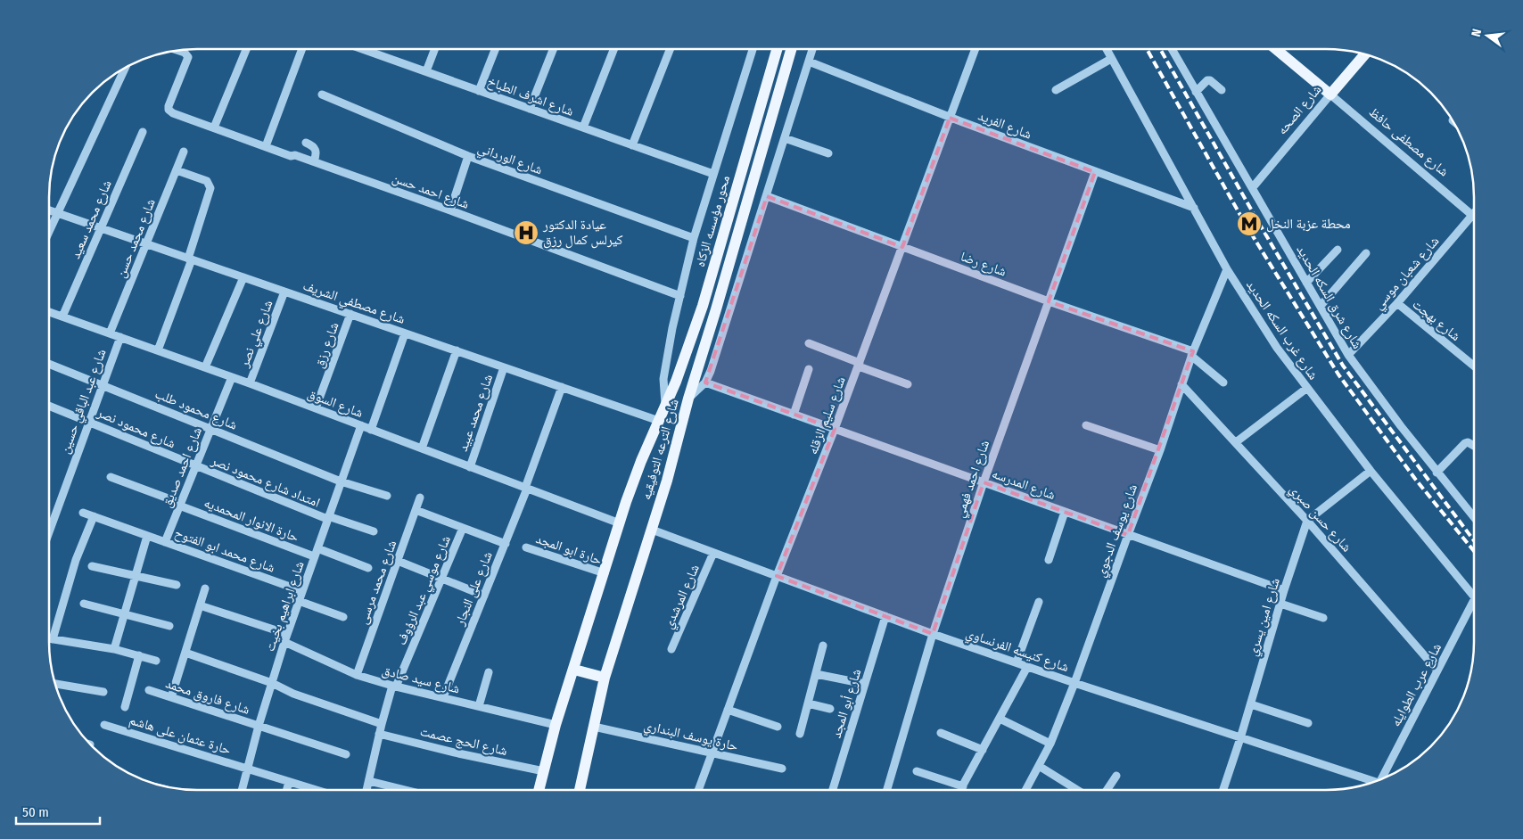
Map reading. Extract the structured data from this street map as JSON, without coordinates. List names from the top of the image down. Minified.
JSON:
{"streets":{"main road":["شارع الصحه","شارع مصطفى حافظ","محور مؤسسه الزكاه","شارع الترعه التوفيقيه"],"street":["شارع اشرف الطباخ","شارع الفريد","شارع الورداني","شارع احمد حسن","شارع محمد سعيد","شارع محمد حسن","شارع رضا","شارع شعبان موسي","شارع شرق السكه الحديد","شارع مصطفي الشريف","شارع بهجت","شارع غرب السكه الحديد","شارع علي نصر","شارع رزق","شارع عبد الباقي حسين","شارع السوق","شارع محمود طلب","شارع محمد عبيد","شارع سليم الزقله","شارع محمود نصر","شارع احمد صديق","شارع احمد فهمي","امتداد شارع محمود نصر","شارع المدرسه","شارع حسن صبري","حارة الانوار المحمديه","شارع يوسف الدجوي","حارة ابو المجد","شارع محمد ابو الفتوح","شارع محمد مرسى","شارع على النجار","شارع موسي عبد الرؤوف","شارع المرشدي","شارع ابراهيم بخيت","شارع امين يسري","شارع كنيسه الفرنساوي","شارع سيد صادق","شارع عرب الطوايله","شارع فاروق محمد","شارع أبو المجد","حارة عثمان على هاشم","حارة يوسف البنداري","شارع الحج عصمت"]},"crossings":[["شارع اشرف الطباخ","شارع الترعه التوفيقيه"],["شارع الصحه","شارع مصطفى حافظ"],["شارع الصحه","شارع شرق السكه الحديد"],["شارع الفريد","شارع غرب السكه الحديد"],["شارع الفريد","شارع سليم الزقله"],["شارع الفريد","شارع الترعه التوفيقيه"],["شارع الفريد","شارع احمد فهمي"],["شارع مصطفى حافظ","شارع شعبان موسي"],["شارع الورداني","شارع الترعه التوفيقيه"],["شارع احمد حسن","شارع الترعه التوفيقيه"],["شارع محمد سعيد","شارع مصطفي الشريف"],["شارع محمد سعيد","شارع السوق"],["محور مؤسسه الزكاه","شارع الترعه التوفيقيه"],["شارع محمد حسن","شارع مصطفي الشريف"],["شارع محمد حسن","شارع السوق"],["شارع رضا","شارع سليم الزقله"],["شارع رضا","شارع الترعه التوفيقيه"],["شارع رضا","شارع احمد فهمي"],["شارع رضا","شارع يوسف الدجوي"],["شارع شعبان موسي","شارع شرق السكه الحديد"],["شارع شعبان موسي","شارع بهجت"],["شارع مصطفي الشريف","شارع علي نصر"],["شارع مصطفي الشريف","شارع رزق"],["شارع مصطفي الشريف","شارع محمد عبيد"],["شارع مصطفي الشريف","شارع الترعه التوفيقيه"],["شارع مصطفي الشريف","شارع على النجار"],["شارع غرب السكه الحديد","شارع يوسف الدجوي"],["شارع علي نصر","شارع السوق"],["شارع رزق","شارع السوق"],["شارع عبد الباقي حسين","شارع السوق"],["شارع عبد الباقي حسين","شارع محمود طلب"],["شارع عبد الباقي حسين","شارع محمود نصر"],["شارع السوق","شارع محمد عبيد"],["شارع السوق","شارع الترعه التوفيقيه"],["شارع السوق","شارع احمد صديق"],["شارع السوق","شارع على النجار"],["شارع السوق","شارع ابراهيم بخيت"],["شارع محمود طلب","شارع احمد صديق"],["شارع محمود طلب","شارع ابراهيم بخيت"],["شارع سليم الزقله","شارع المدرسه"],["شارع سليم الزقله","شارع كنيسه الفرنساوي"],["شارع سليم الزقله","حارة يوسف البنداري"],["شارع محمود نصر","شارع احمد صديق"],["شارع محمود نصر","امتداد شارع محمود نصر"],["شارع الترعه التوفيقيه","شارع المدرسه"],["شارع الترعه التوفيقيه","حارة ابو المجد"],["شارع الترعه التوفيقيه","شارع كنيسه الفرنساوي"],["شارع الترعه التوفيقيه","شارع سيد صادق"],["شارع الترعه التوفيقيه","حارة يوسف البنداري"],["شارع الترعه التوفيقيه","شارع الحج عصمت"],["شارع احمد صديق","امتداد شارع محمود نصر"],["شارع احمد صديق","حارة الانوار المحمديه"],["شارع احمد صديق","شارع محمد ابو الفتوح"],["شارع احمد فهمي","شارع المدرسه"],["شارع احمد فهمي","شارع كنيسه الفرنساوي"],["امتداد شارع محمود نصر","شارع ابراهيم بخيت"],["شارع المدرسه","شارع يوسف الدجوي"],["شارع المدرسه","شارع امين يسري"],["شارع حسن صبري","شارع يوسف الدجوي"],["شارع حسن صبري","شارع امين يسري"],["شارع حسن صبري","شارع عرب الطوايله"],["حارة الانوار المحمديه","شارع ابراهيم بخيت"],["شارع يوسف الدجوي","شارع كنيسه الفرنساوي"],["شارع محمد ابو الفتوح","شارع ابراهيم بخيت"],["شارع محمد مرسى","شارع سيد صادق"],["شارع على النجار","شارع سيد صادق"],["شارع موسي عبد الرؤوف","شارع سيد صادق"],["شارع موسي عبد الرؤوف","شارع الحج عصمت"],["شارع المرشدي","شارع كنيسه الفرنساوي"],["شارع ابراهيم بخيت","شارع سيد صادق"],["شارع ابراهيم بخيت","شارع فاروق محمد"],["شارع ابراهيم بخيت","حارة عثمان على هاشم"],["شارع امين يسري","شارع كنيسه الفرنساوي"],["شارع كنيسه الفرنساوي","شارع أبو المجد"]],"places":{"metro station":["محطة عزبة النخل"],"hospital":["عيادة الدكتور كيرلس كمال رزق"]},"scale_bar":"50 m","north":"left"}
